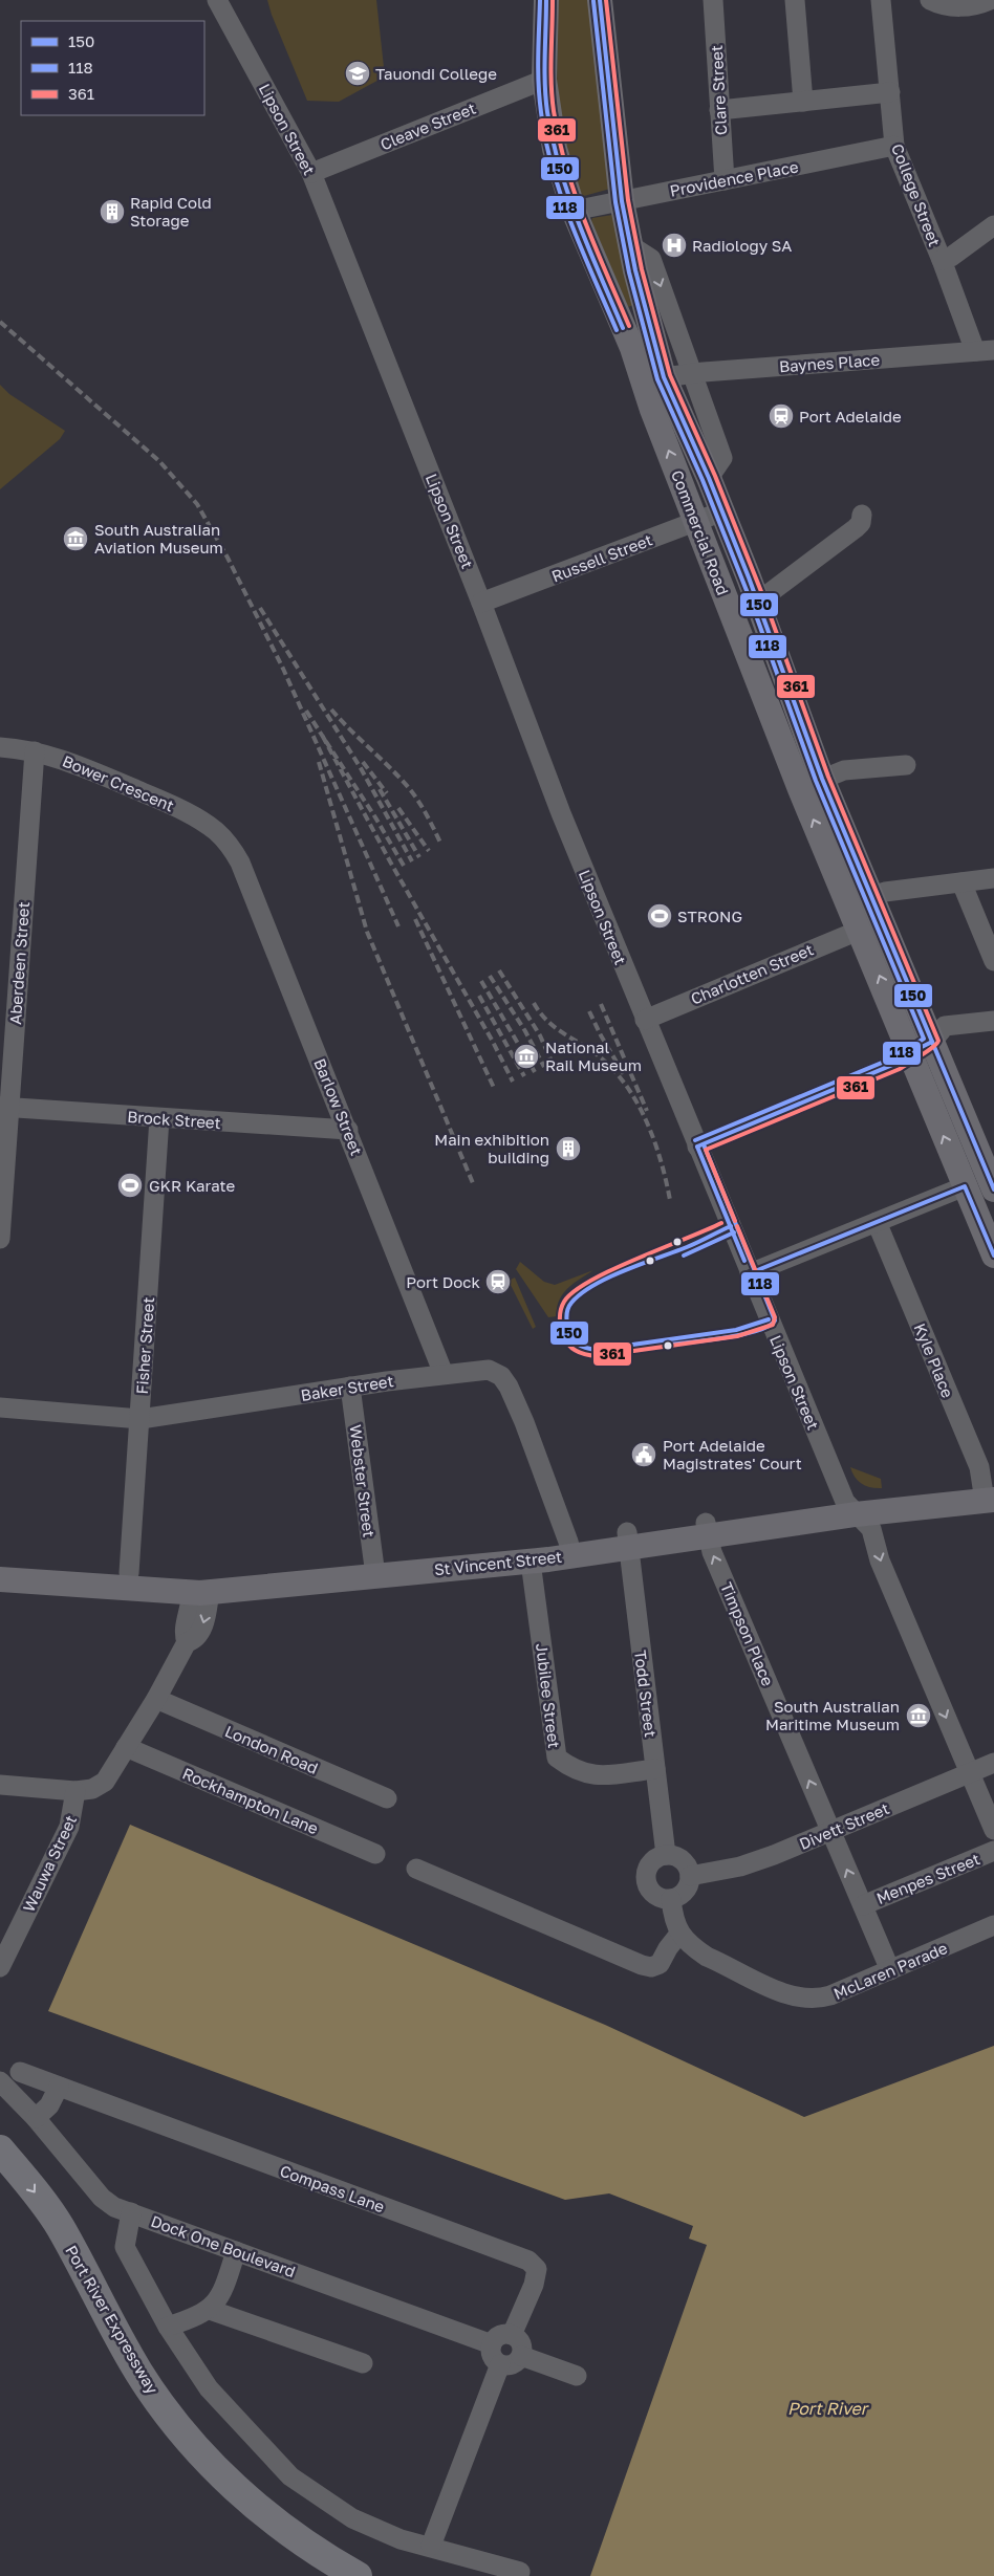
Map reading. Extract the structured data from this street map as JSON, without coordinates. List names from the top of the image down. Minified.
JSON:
{"streets":{"highway":["Port River Expressway"],"main road":["Commercial Road","St Vincent Street"],"street":["Clare Street","Cleave Street","Lipson Street","Providence Place","College Street","Baynes Place","Russell Street","Bower Crescent","Aberdeen Street","Charlotten Street","Barlow Street","Brock Street","Fisher Street","Kyle Place","Baker Street","Webster Street","Timpson Place","Todd Street","Jubilee Street","London Road","Rockhampton Lane","Divett Street","Wauwa Street","Menpes Street","McLaren Parade","Compass Lane","Dock One Boulevard"]},"crossings":[["Clare Street","Providence Place"],["Cleave Street","Lipson Street"],["Cleave Street","Commercial Road"],["Lipson Street","Russell Street"],["Lipson Street","Charlotten Street"],["Lipson Street","St Vincent Street"],["Lipson Street","Divett Street"],["Providence Place","College Street"],["Providence Place","Commercial Road"],["College Street","Baynes Place"],["Baynes Place","Commercial Road"],["Commercial Road","Russell Street"],["Commercial Road","Charlotten Street"],["Bower Crescent","Aberdeen Street"],["Bower Crescent","Barlow Street"],["Aberdeen Street","Brock Street"],["Barlow Street","Brock Street"],["Barlow Street","Baker Street"],["Brock Street","Fisher Street"],["Fisher Street","Baker Street"],["Fisher Street","St Vincent Street"],["Kyle Place","St Vincent Street"],["Baker Street","Webster Street"],["Baker Street","St Vincent Street"],["Webster Street","St Vincent Street"],["St Vincent Street","Timpson Place"],["St Vincent Street","Todd Street"],["St Vincent Street","Jubilee Street"],["Timpson Place","Divett Street"],["Timpson Place","Menpes Street"],["Timpson Place","McLaren Parade"],["Todd Street","Jubilee Street"],["Todd Street","Divett Street"],["Compass Lane","Dock One Boulevard"]],"one_way":["Timpson Place"],"water":["Port River"],"places":{"school or university":["Tauondi College"],"building":["Rapid Cold Storage","Main exhibition building"],"hospital":["Radiology SA"],"station":["Port Adelaide","Port Dock"],"museum":["South Australian Aviation Museum","National Rail Museum","South Australian Maritime Museum"],"sports":["STRONG","GKR Karate"],"public building":["Port Adelaide Magistrates' Court"]},"lines":["transit line 150","transit line 118","transit line 361"],"legend":["150","118","361"]}
